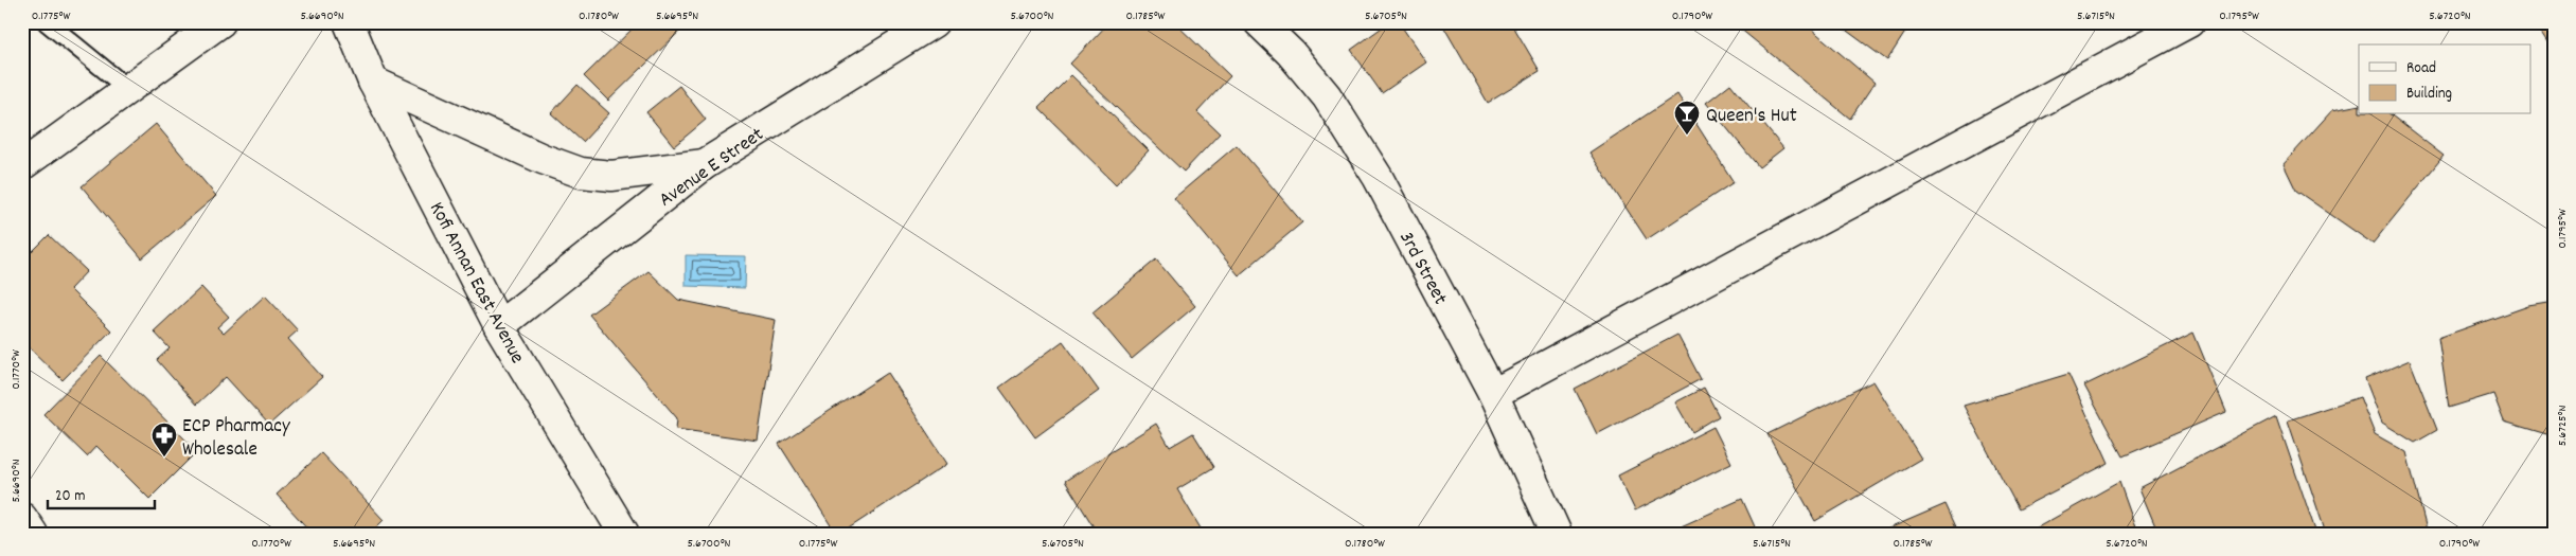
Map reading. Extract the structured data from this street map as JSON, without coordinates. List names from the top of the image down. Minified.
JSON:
{"streets":{"street":["Avenue E Street","3rd Street","Kofi Annan East Avenue"]},"crossings":[["Avenue E Street","Kofi Annan East Avenue"]],"places":{"bar":["Queen's Hut"],"pharmacy":["ECP Pharmacy Wholesale"]},"legend":["Road","Building"],"scale_bar":"20 m","coordinates":["0.1775°W","5.6690°N","0.1780°W","5.6695°N","5.6700°N","0.1785°W","5.6705°N","0.1790°W","5.6715°N","0.1795°W","5.6720°N","0.1770°W","5.6725°N"]}
